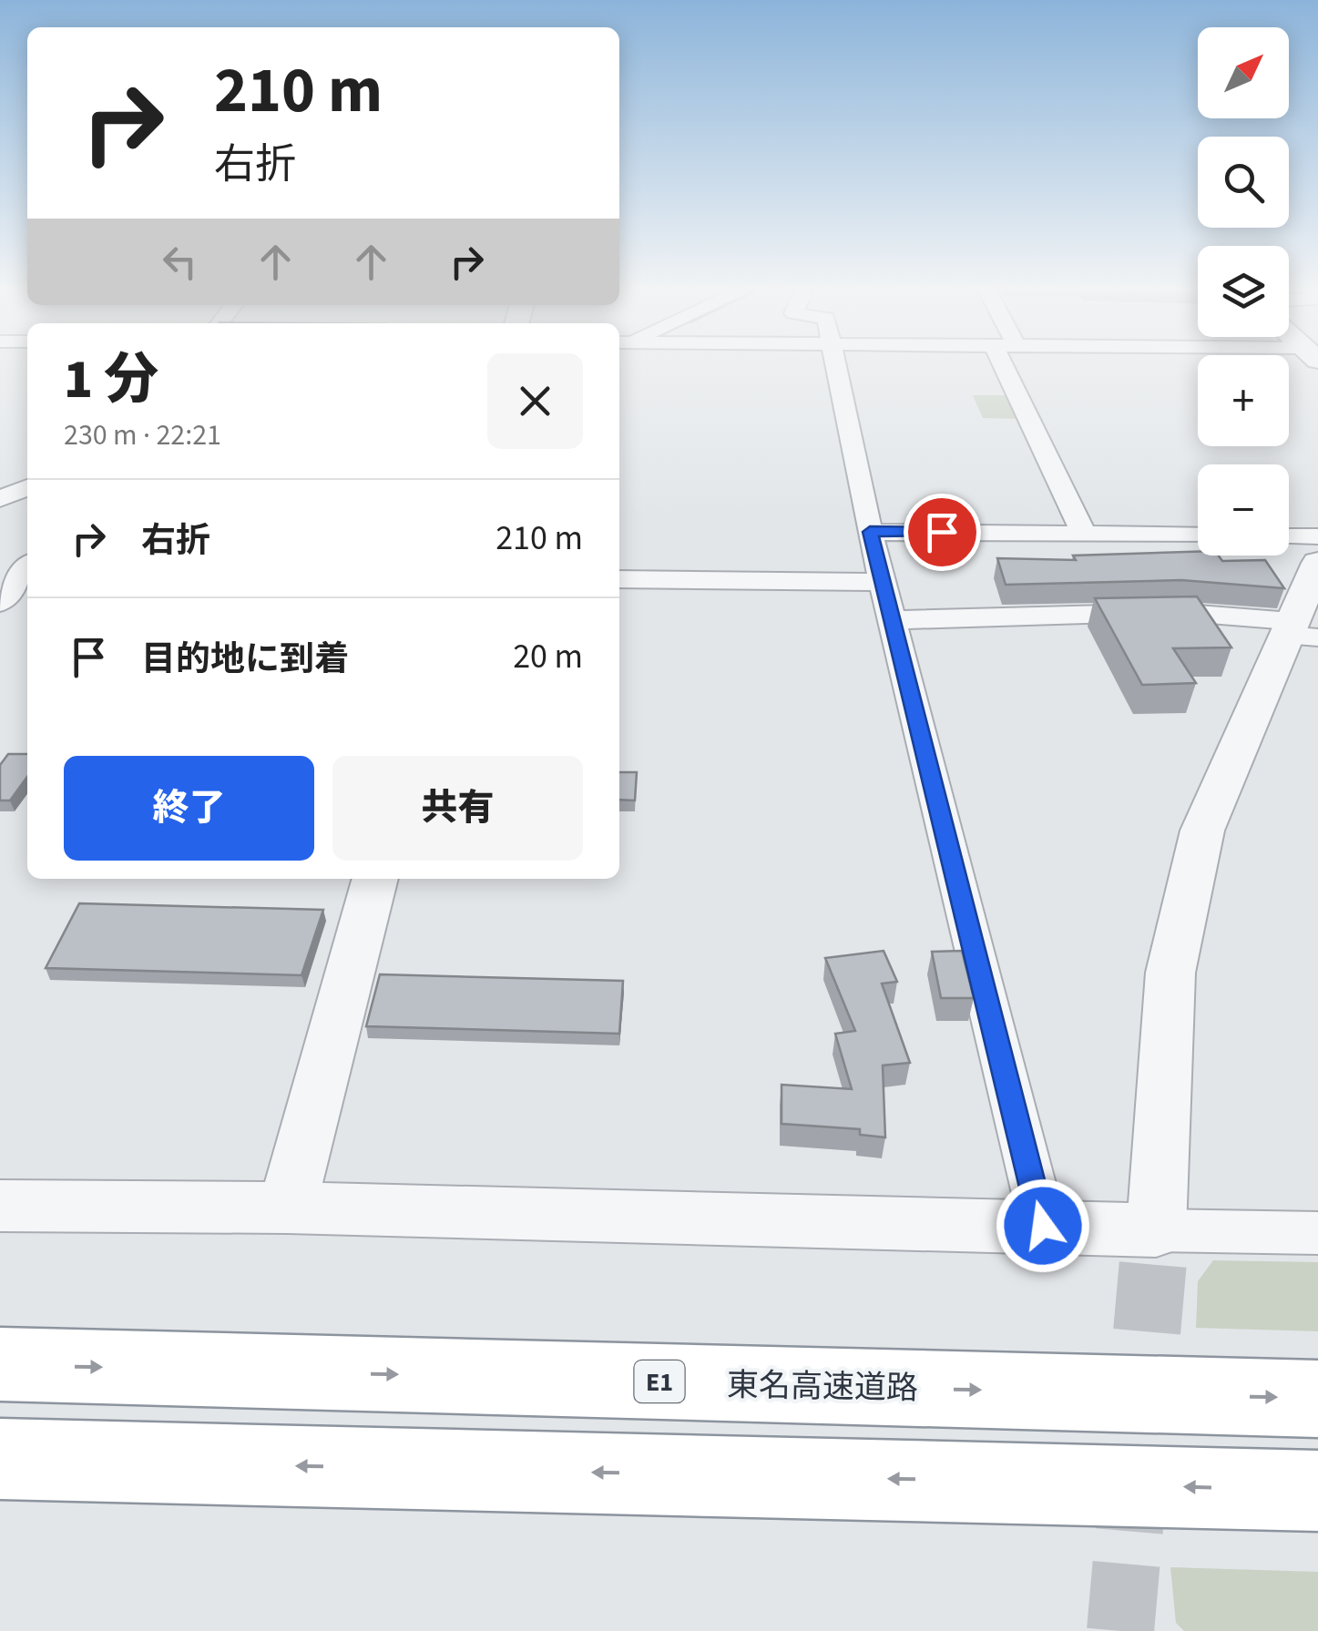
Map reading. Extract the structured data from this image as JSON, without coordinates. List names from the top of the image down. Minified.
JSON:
{"streets":{"highway":["E1","東名高速道路"]},"north":"top right","page":{"map_buttons":["+","−"],"turn":["210 m","右折"],"heading":["1 分","230 m · 22:21"],"list":[{"name":"右折","value":"210 m"},{"name":"目的地に到着","value":"20 m"}],"buttons":["終了","共有"]}}
